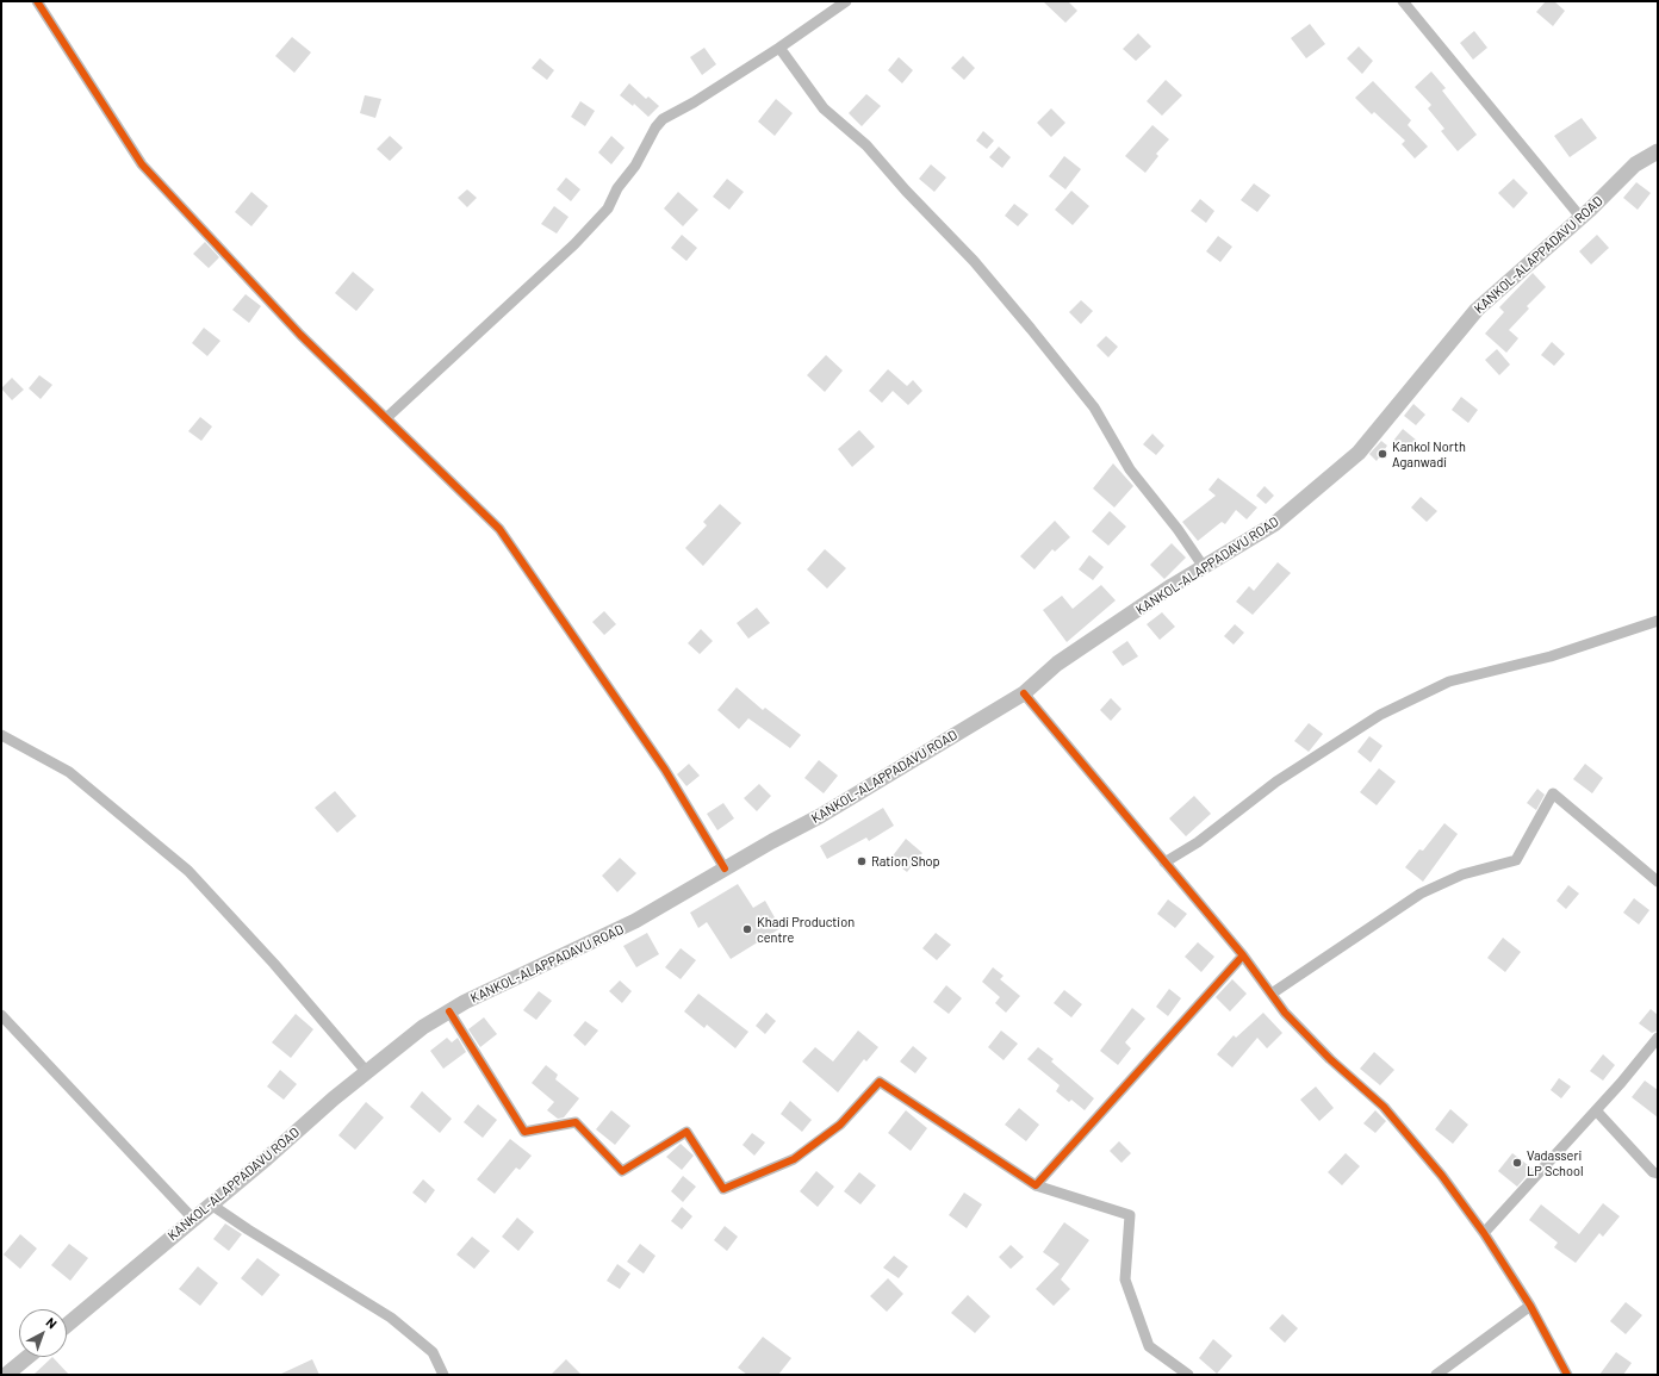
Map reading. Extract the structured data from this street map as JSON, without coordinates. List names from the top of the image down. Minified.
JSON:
{"streets":{"main road":["KANKOL-ALAPPADAVU ROAD"]},"places":["Kankol North Aganwadi","Ration Shop","Khadi Production centre","Vadasseri LP School"],"north":"top right"}
